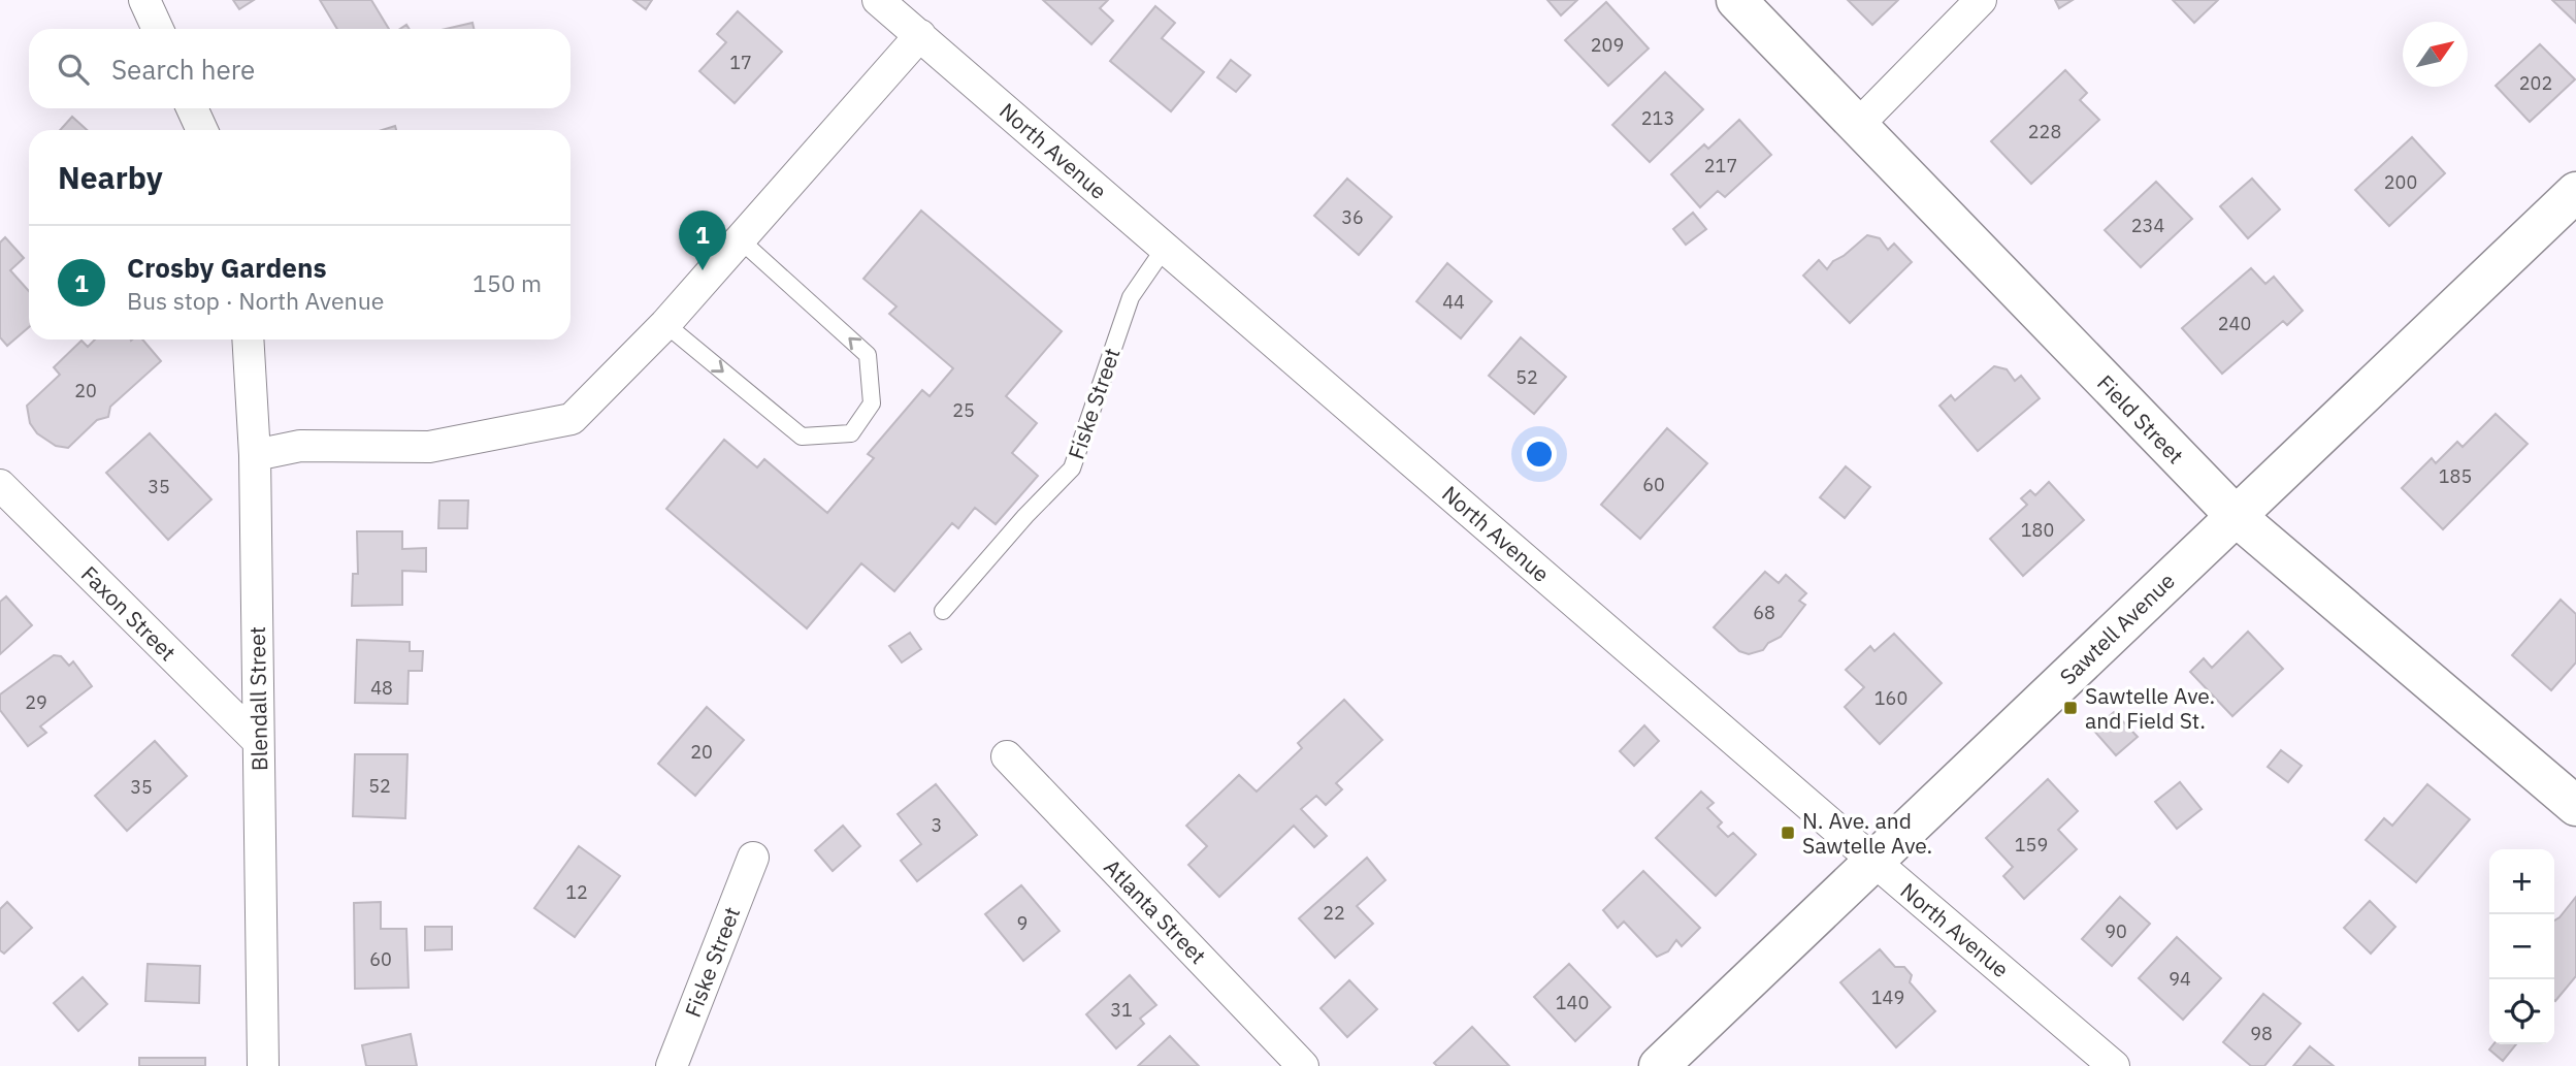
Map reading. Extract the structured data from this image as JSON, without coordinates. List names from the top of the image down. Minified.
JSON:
{"streets":{"street":["North Avenue","Fiske Street","Field Street","Faxon Street","Sawtell Avenue","Blendall Street","Atlanta Street"]},"crossings":[["North Avenue","Fiske Street"],["North Avenue","Sawtell Avenue"],["Field Street","Sawtell Avenue"],["Faxon Street","Blendall Street"]],"places":{"transit":["Sawtelle Ave. and Field St.","N. Ave. and Sawtelle Ave."]},"house_numbers":["209","17","202","213","228","217","200","36","234","44","240","52","20","25","185","60","35","180","68","48","160","29","20","52","35","3","159","12","22","9","90","60","94","149","140","31","98"],"north":"top right","page":{"search":"Search here","heading":"Nearby","pins":"1","list":[{"mark":"1","name":"Crosby Gardens","note":"Bus stop · North Avenue","value":"150 m"}],"map_buttons":["+","−"]}}
